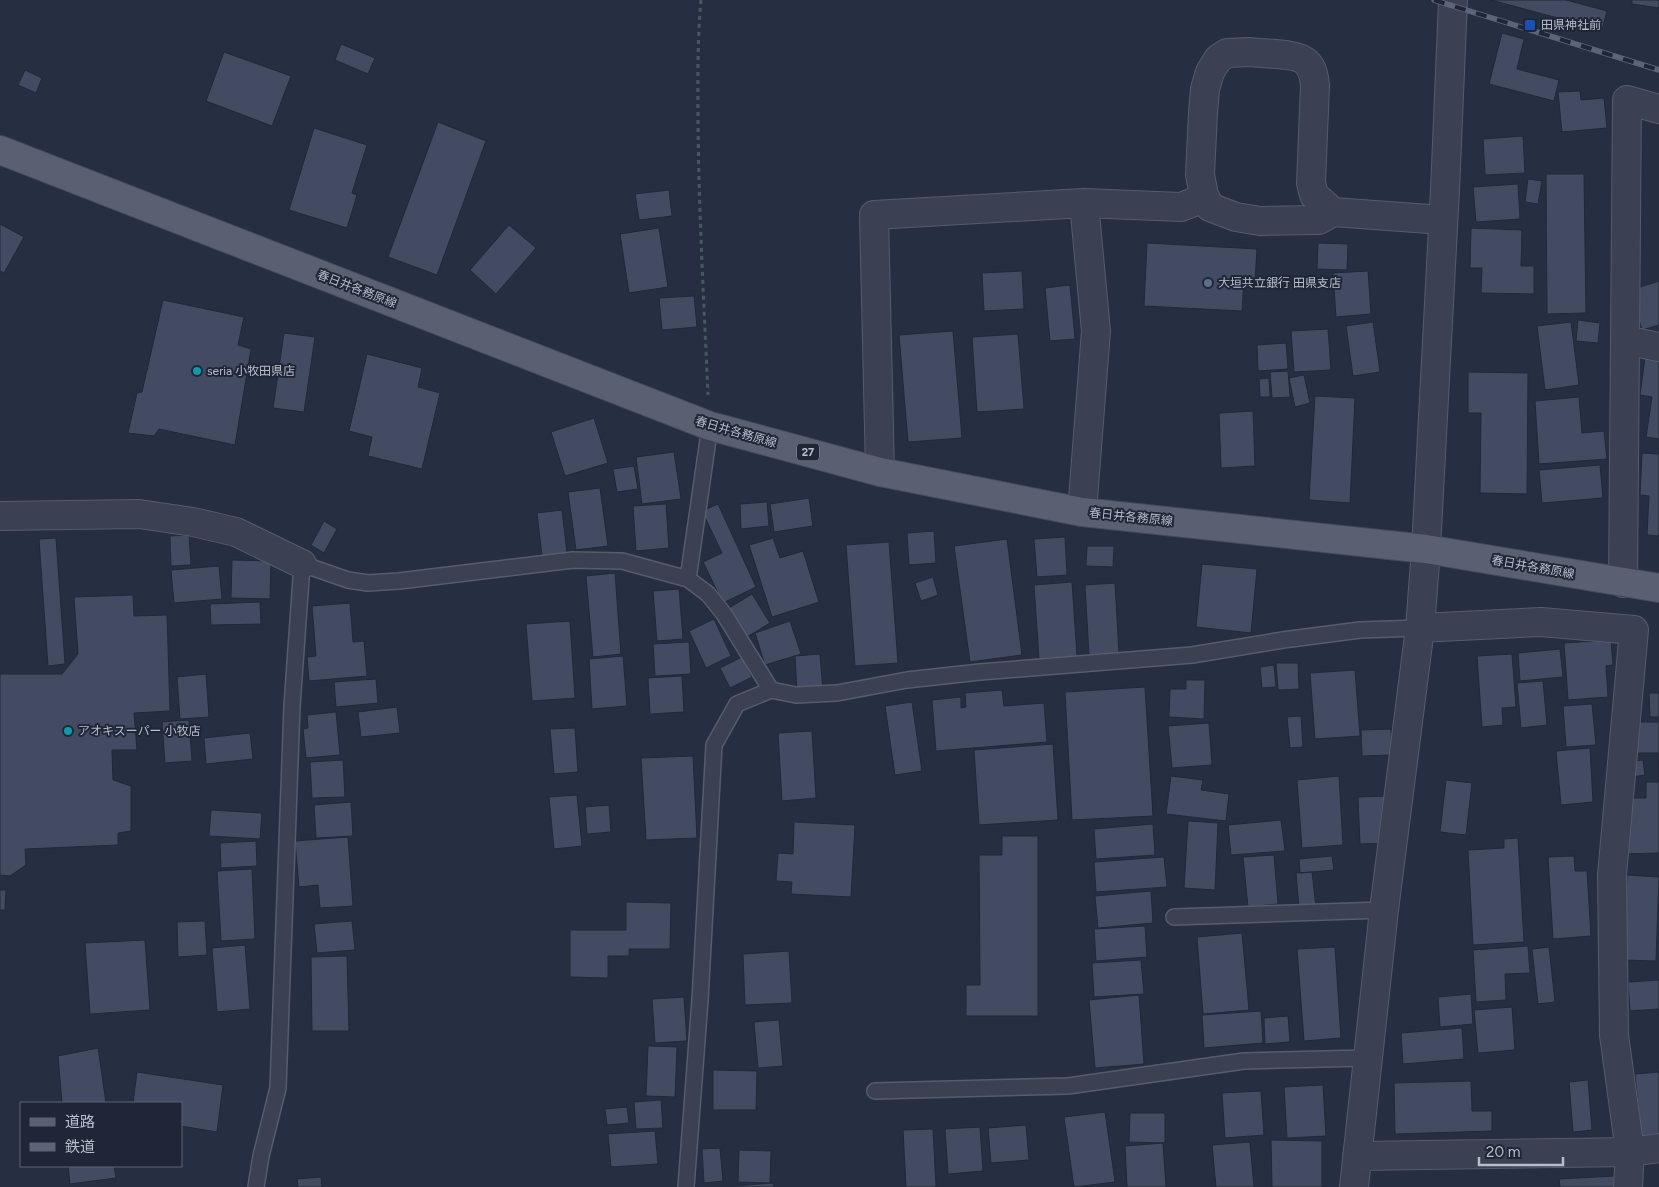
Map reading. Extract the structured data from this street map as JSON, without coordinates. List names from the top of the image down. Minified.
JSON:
{"streets":{"main road":["春日井各務原線","27"]},"places":{"transit":["田県神社前"],"other":["大垣共立銀行 田県支店","seria 小牧田県店","アオキスーパー 小牧店"]},"legend":["道路","鉄道"],"scale_bar":"20 m"}
